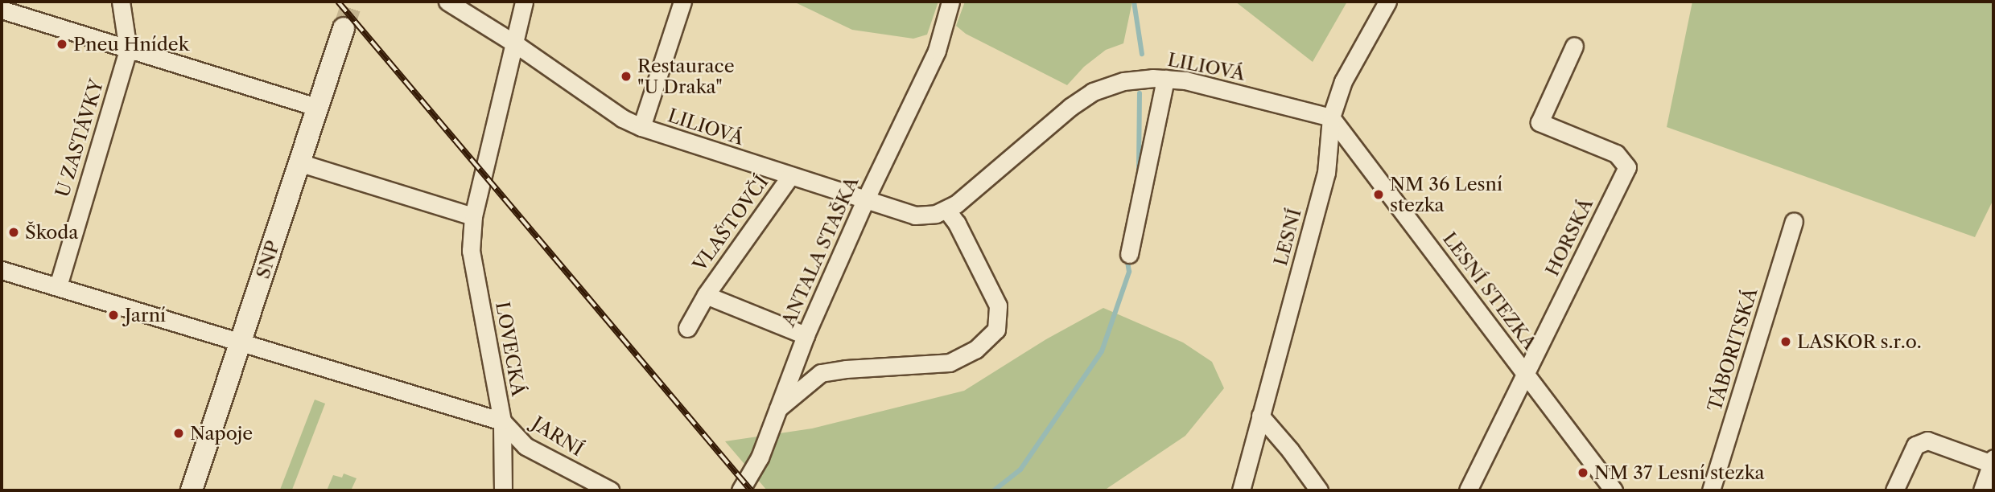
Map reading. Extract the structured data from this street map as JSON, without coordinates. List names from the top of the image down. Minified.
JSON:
{"streets":{"street":["LILIOVÁ","U ZASTÁVKY","VLAŠTOVČÍ","LESNÍ","HORSKÁ","ANTALA STAŠKA","SNP","LESNÍ STEZKA","LOVECKÁ","TÁBORITSKÁ","JARNÍ"]},"crossings":[["LILIOVÁ","VLAŠTOVČÍ"],["LILIOVÁ","LESNÍ"],["LILIOVÁ","ANTALA STAŠKA"],["LILIOVÁ","LESNÍ STEZKA"],["LILIOVÁ","LOVECKÁ"],["VLAŠTOVČÍ","ANTALA STAŠKA"],["LESNÍ","LESNÍ STEZKA"],["HORSKÁ","LESNÍ STEZKA"],["LOVECKÁ","JARNÍ"]],"places":["Pneu Hnídek","Restaurace \"U Draka\"","NM 36 Lesní stezka","Škoda","Jarní","LASKOR s.r.o.","Napoje","NM 37 Lesní stezka"]}
